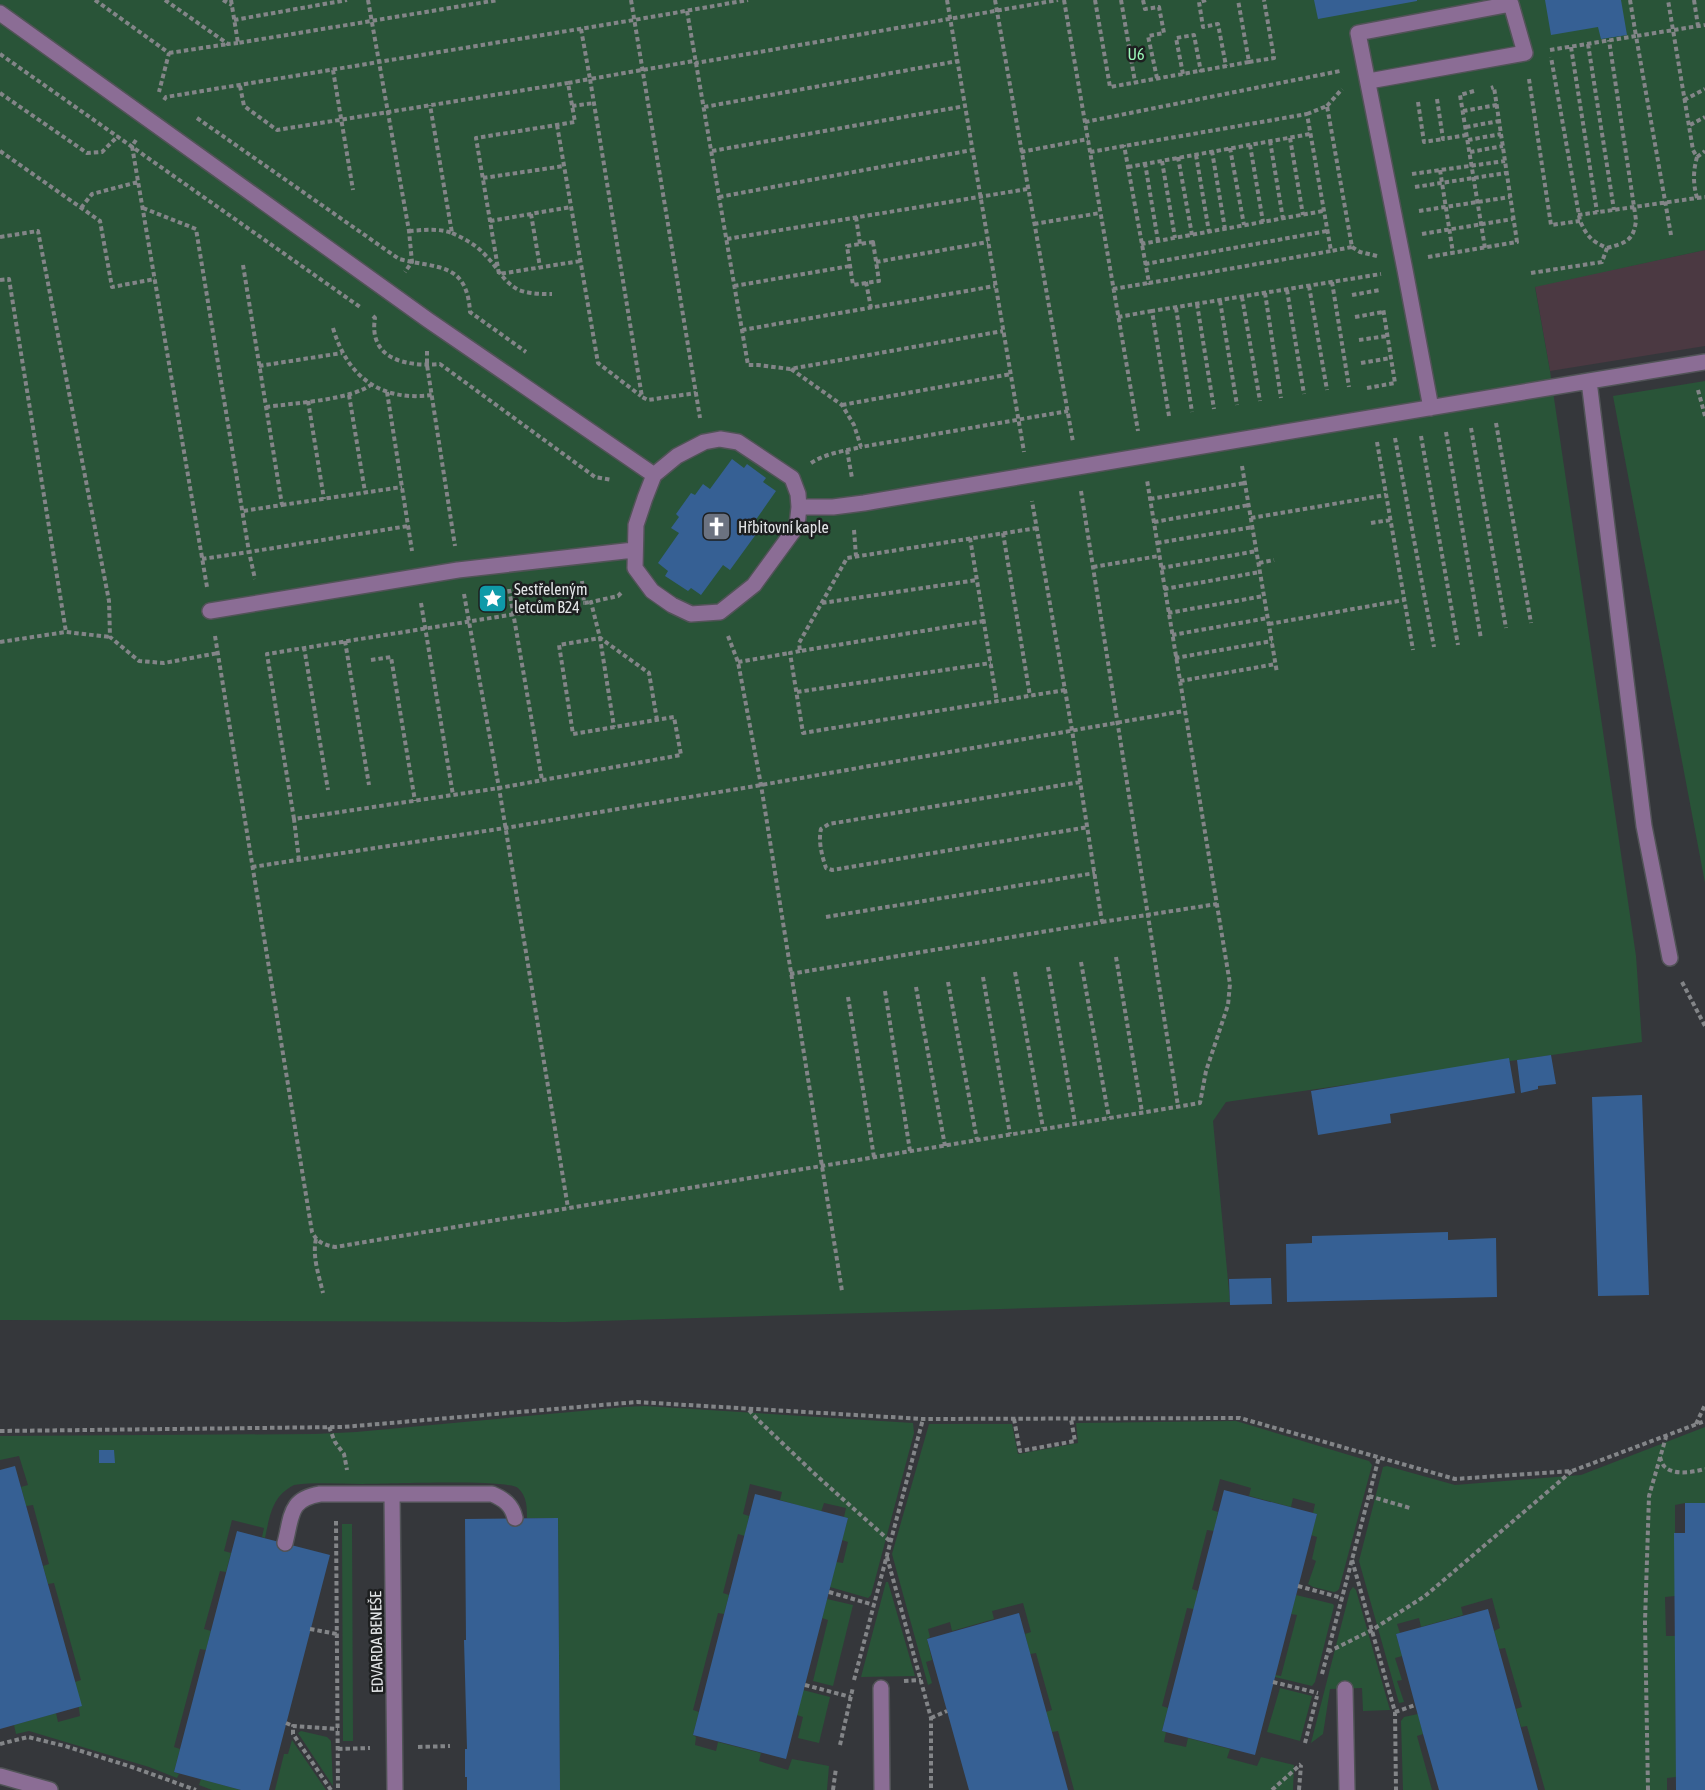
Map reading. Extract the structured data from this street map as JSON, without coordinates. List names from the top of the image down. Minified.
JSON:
{"streets":{"street":["EDVARDA BENEŠE"]},"parks":["U6"],"places":{"church":["Hřbitovní kaple"],"place":["Sestřeleným letcům B24"]}}
